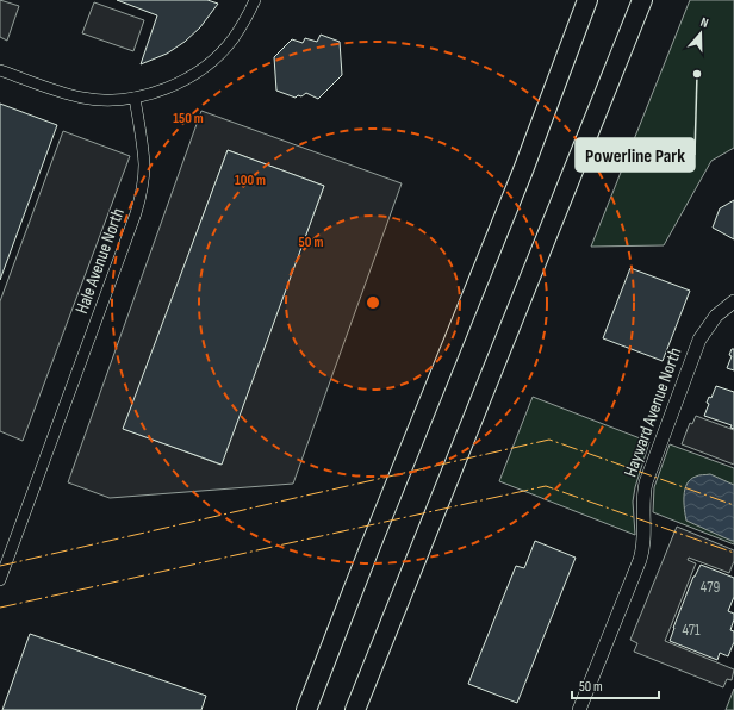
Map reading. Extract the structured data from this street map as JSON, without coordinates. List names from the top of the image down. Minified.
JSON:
{"streets":{"street":["Hale Avenue North","Hayward Avenue North"]},"places":["Powerline Park"],"house_numbers":["479","471"],"scale_bar":"50 m","north":"top","rings":["150 m","100 m","50 m"]}
